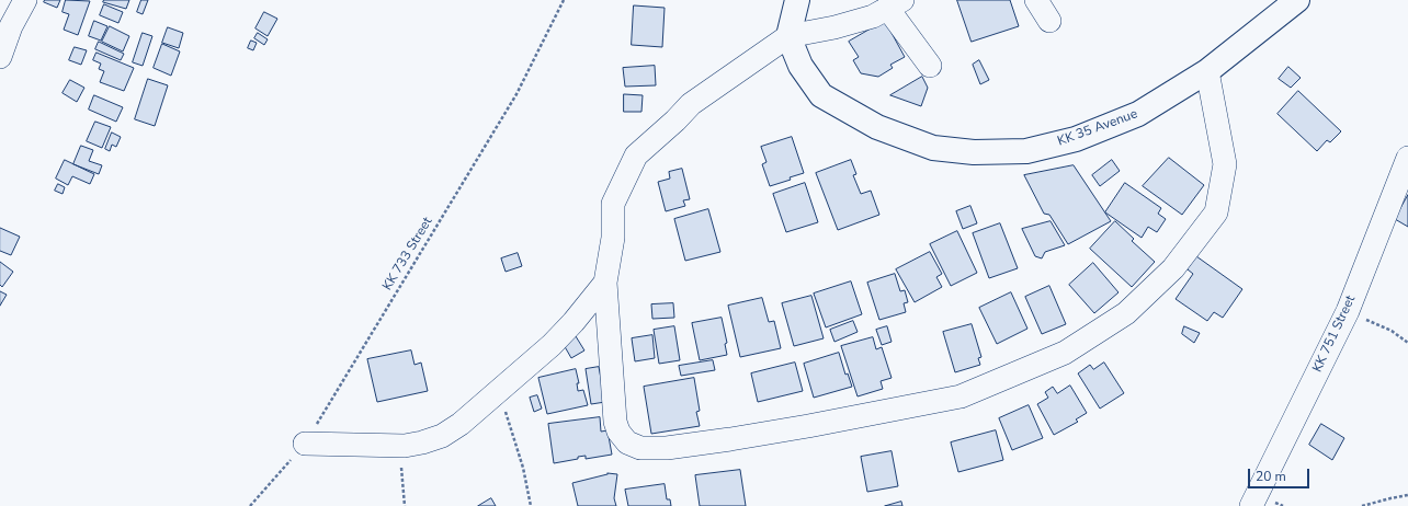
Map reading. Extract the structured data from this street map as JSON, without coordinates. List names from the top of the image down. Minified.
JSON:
{"streets":{"main road":["KK 35 Avenue"],"street":["KK 751 Street"],"path":["KK 733 Street"]},"scale_bar":"20 m"}
